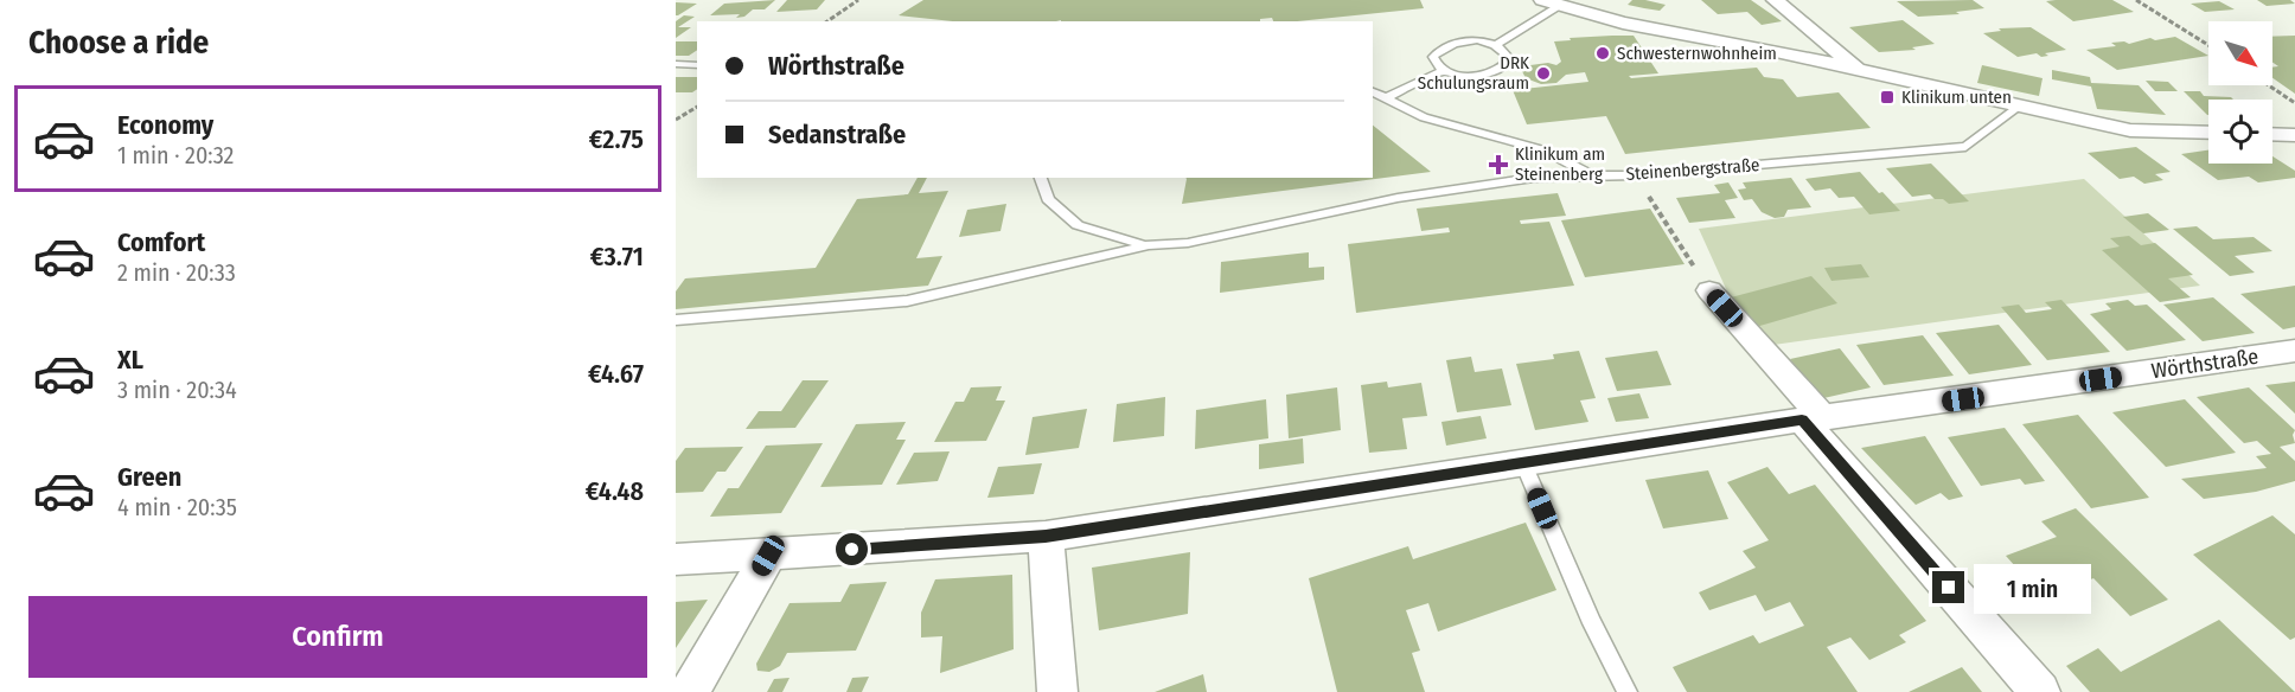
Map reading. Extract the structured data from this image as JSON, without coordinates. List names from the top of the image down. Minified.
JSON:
{"streets":{"street":["Wörthstraße"],"lane":["Steinenbergstraße"]},"places":{"other":["Schwesternwohnheim","DRK Schulungsraum"],"transit":["Klinikum unten"],"health":["Klinikum am Steinenberg"]},"north":"bottom right","page":{"heading":"Choose a ride","banner":["Wörthstraße","Sedanstraße"],"list":[{"name":"Economy","note":"1 min · 20:32","value":"€2.75"},{"name":"Comfort","note":"2 min · 20:33","value":"€3.71"},{"name":"XL","note":"3 min · 20:34","value":"€4.67"},{"name":"Green","note":"4 min · 20:35","value":"€4.48"}],"bubble":"1 min","buttons":"Confirm"}}
